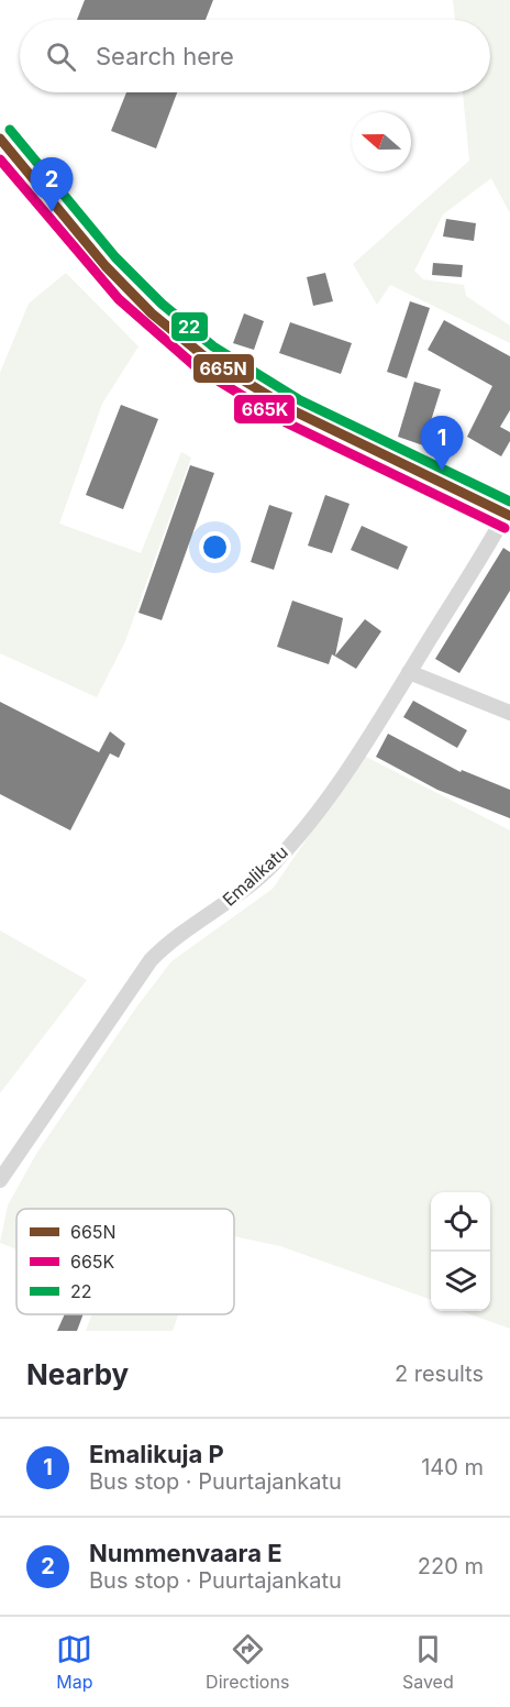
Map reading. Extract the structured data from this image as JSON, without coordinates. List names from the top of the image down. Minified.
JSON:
{"streets":{"street":["Emalikatu"]},"lines":["transit line 22","transit line 665N","transit line 665K"],"legend":["665N","665K","22"],"north":"left","page":{"search":"Search here","pins":["2","1"],"heading":["Nearby","2 results"],"list":[{"mark":"1","name":"Emalikuja P","note":"Bus stop · Puurtajankatu","value":"140 m"},{"mark":"2","name":"Nummenvaara E","note":"Bus stop · Puurtajankatu","value":"220 m"}],"nav":["Map","Directions","Saved"]}}
